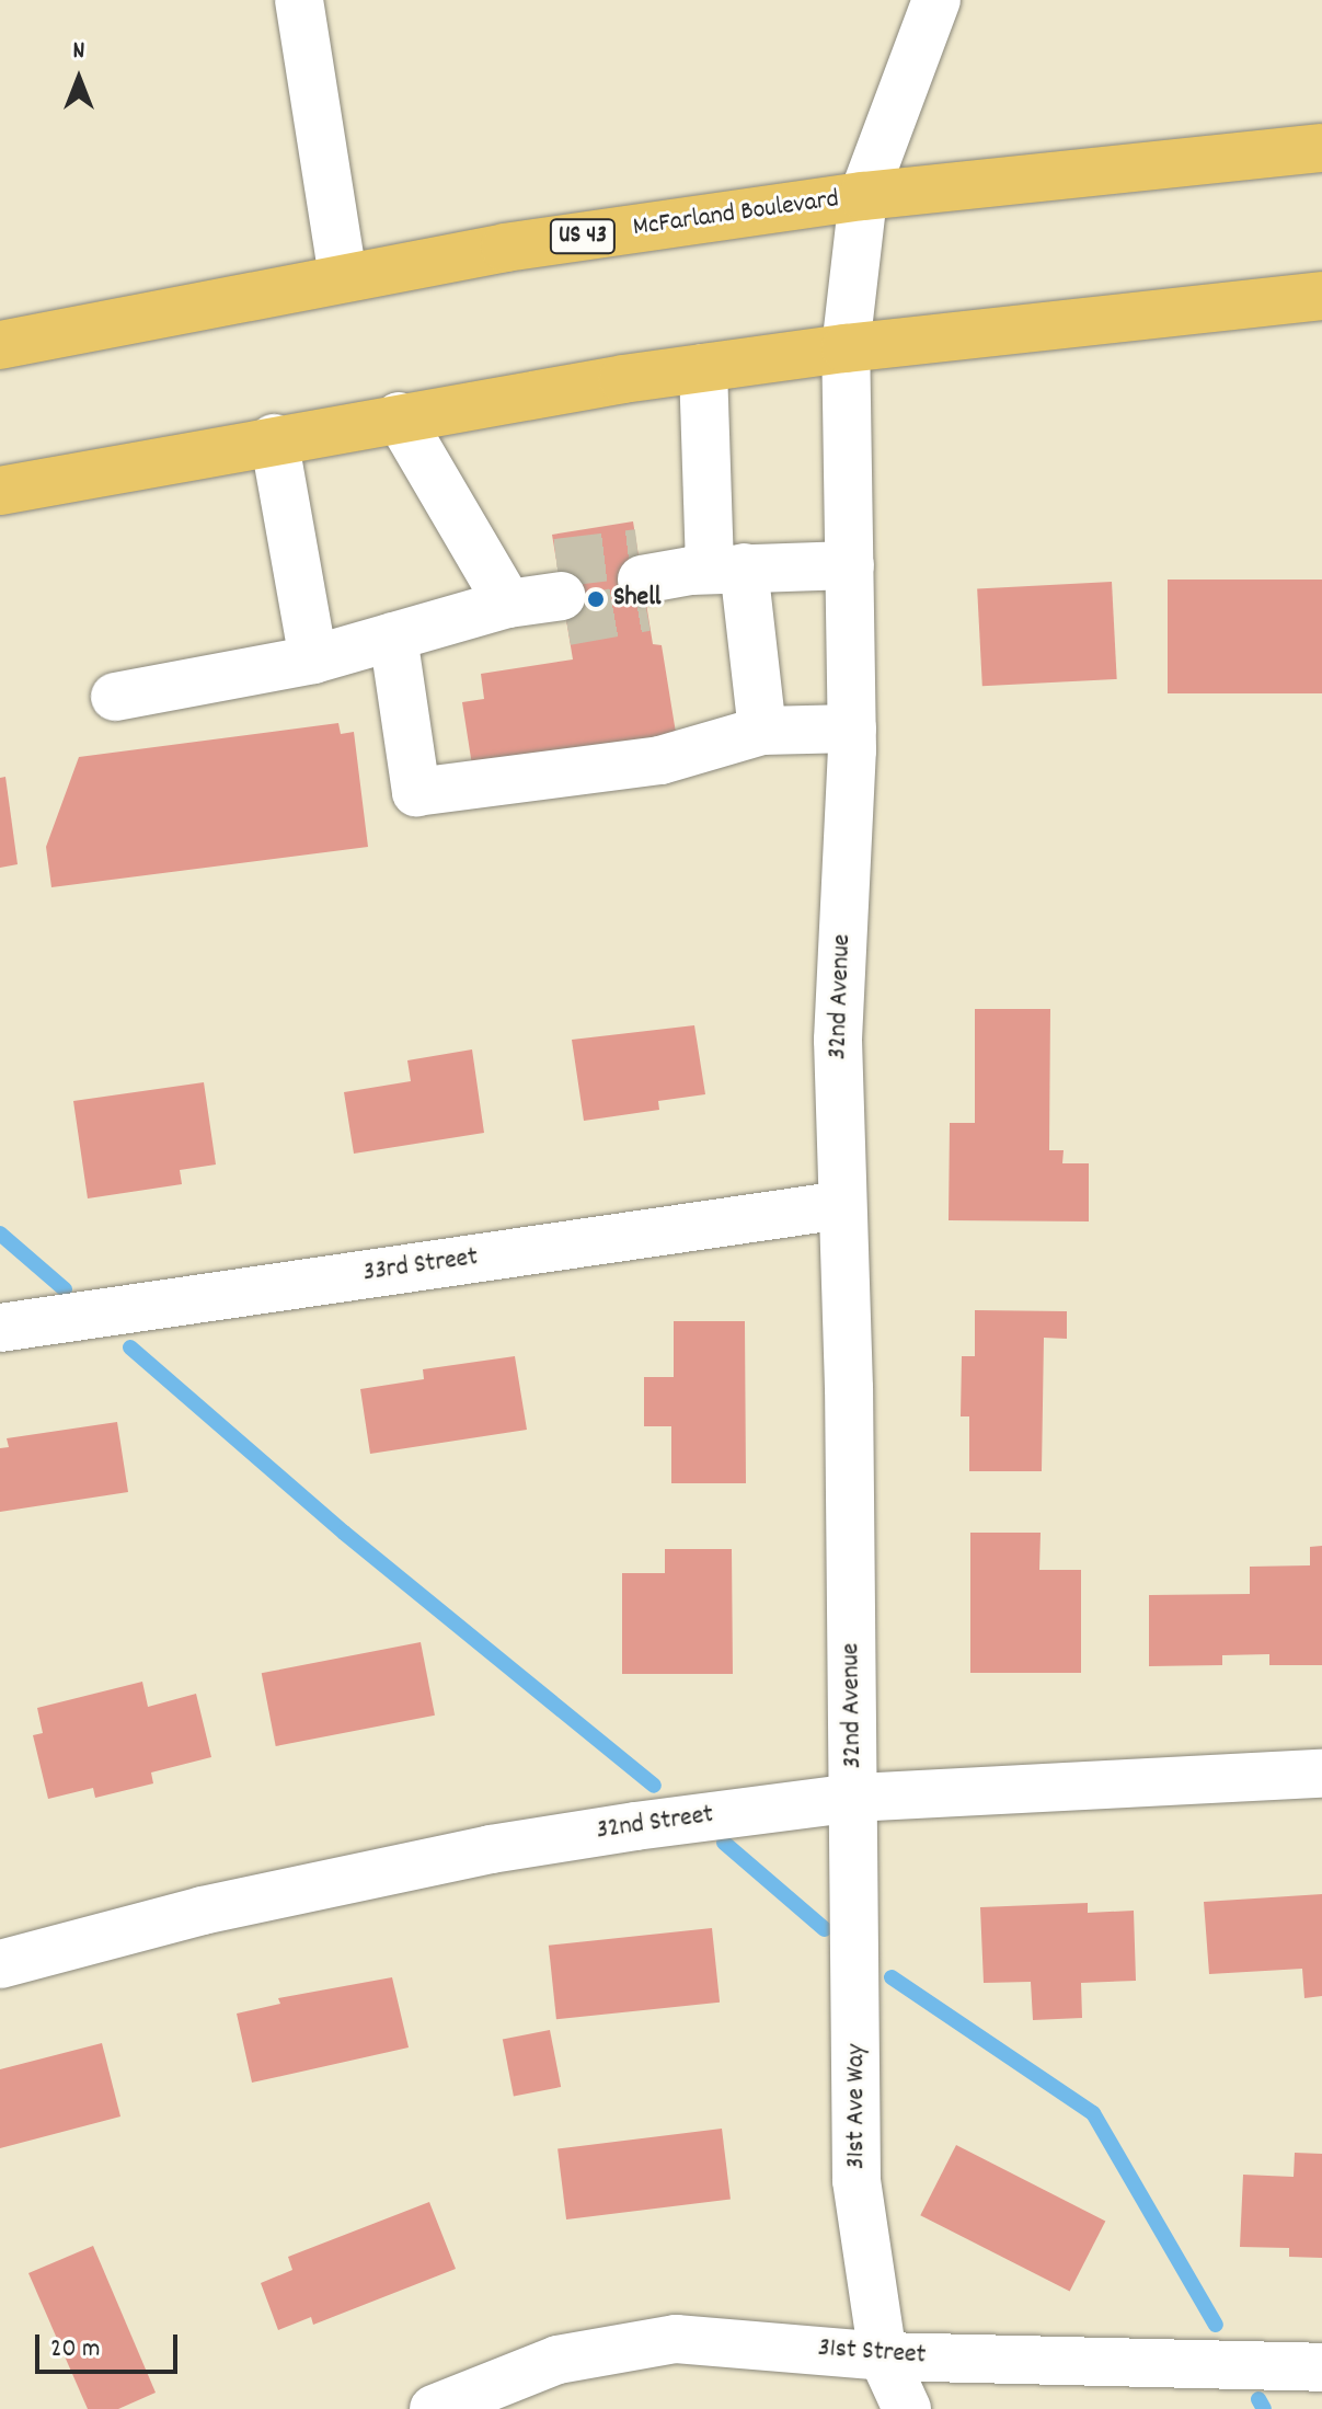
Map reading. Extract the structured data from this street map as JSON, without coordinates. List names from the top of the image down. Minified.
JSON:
{"streets":{"highway":["McFarland Boulevard","US 43"],"street":["32nd Avenue","33rd Street","32nd Street","31st Ave Way","31st Street"]},"crossings":[["McFarland Boulevard","32nd Avenue"],["32nd Avenue","33rd Street"],["32nd Avenue","32nd Street"],["32nd Avenue","31st Ave Way"],["32nd Street","31st Ave Way"],["31st Ave Way","31st Street"]],"places":["Shell"],"scale_bar":"20 m","north":"top"}
